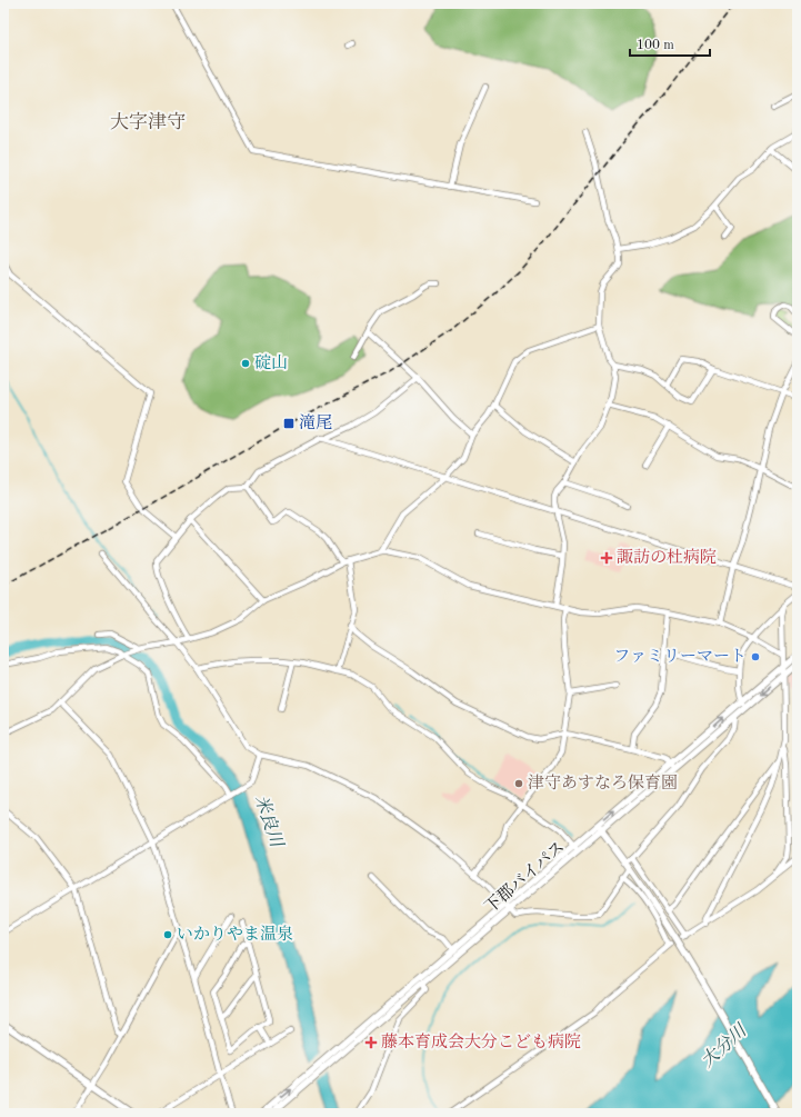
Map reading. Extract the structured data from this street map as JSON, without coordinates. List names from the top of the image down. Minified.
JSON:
{"streets":{"street":["下郡バイパス"]},"districts":["大字津守"],"water":["米良川","大分川"],"places":{"other":["碇山","ファミリーマート","津守あすなろ保育園","いかりやま温泉"],"transit":["滝尾"],"health":["諏訪の杜病院","藤本育成会大分こども病院"]},"scale_bar":"100 m"}
